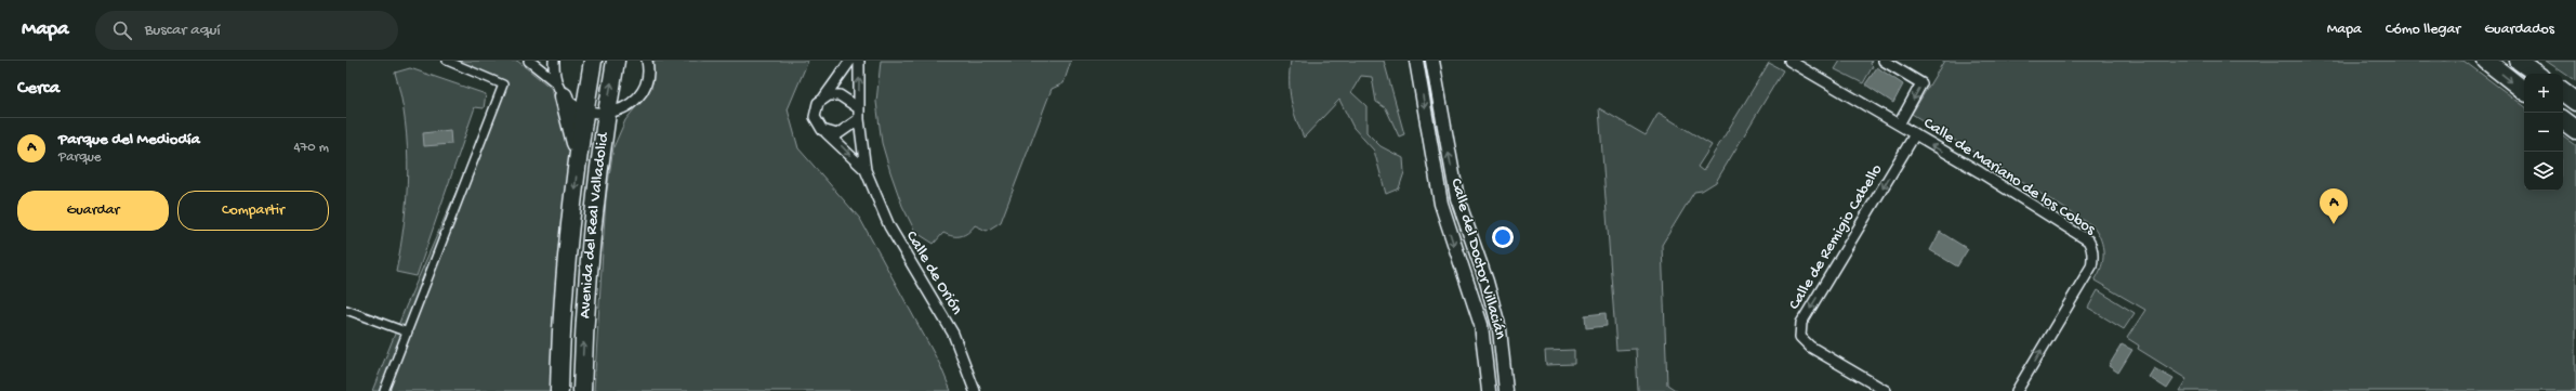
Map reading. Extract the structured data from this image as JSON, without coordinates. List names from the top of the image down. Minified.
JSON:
{"streets":{"highway":["Avenida del Real Valladolid"],"street":["Calle de Mariano de los Cobos","Calle de Remigio Cabello","Calle del Doctor Villacián","Calle de Orión"]},"crossings":[["Calle de Mariano de los Cobos","Calle de Remigio Cabello"]],"page":{"header":"Mapa","search":"Buscar aquí","nav":["Mapa","Cómo llegar","Guardados"],"heading":"Cerca","map_buttons":["+","−"],"list":[{"mark":"A","name":"Parque del Mediodía","note":"Parque","value":"470 m"}],"buttons":["Guardar","Compartir"],"pins":"A"}}
